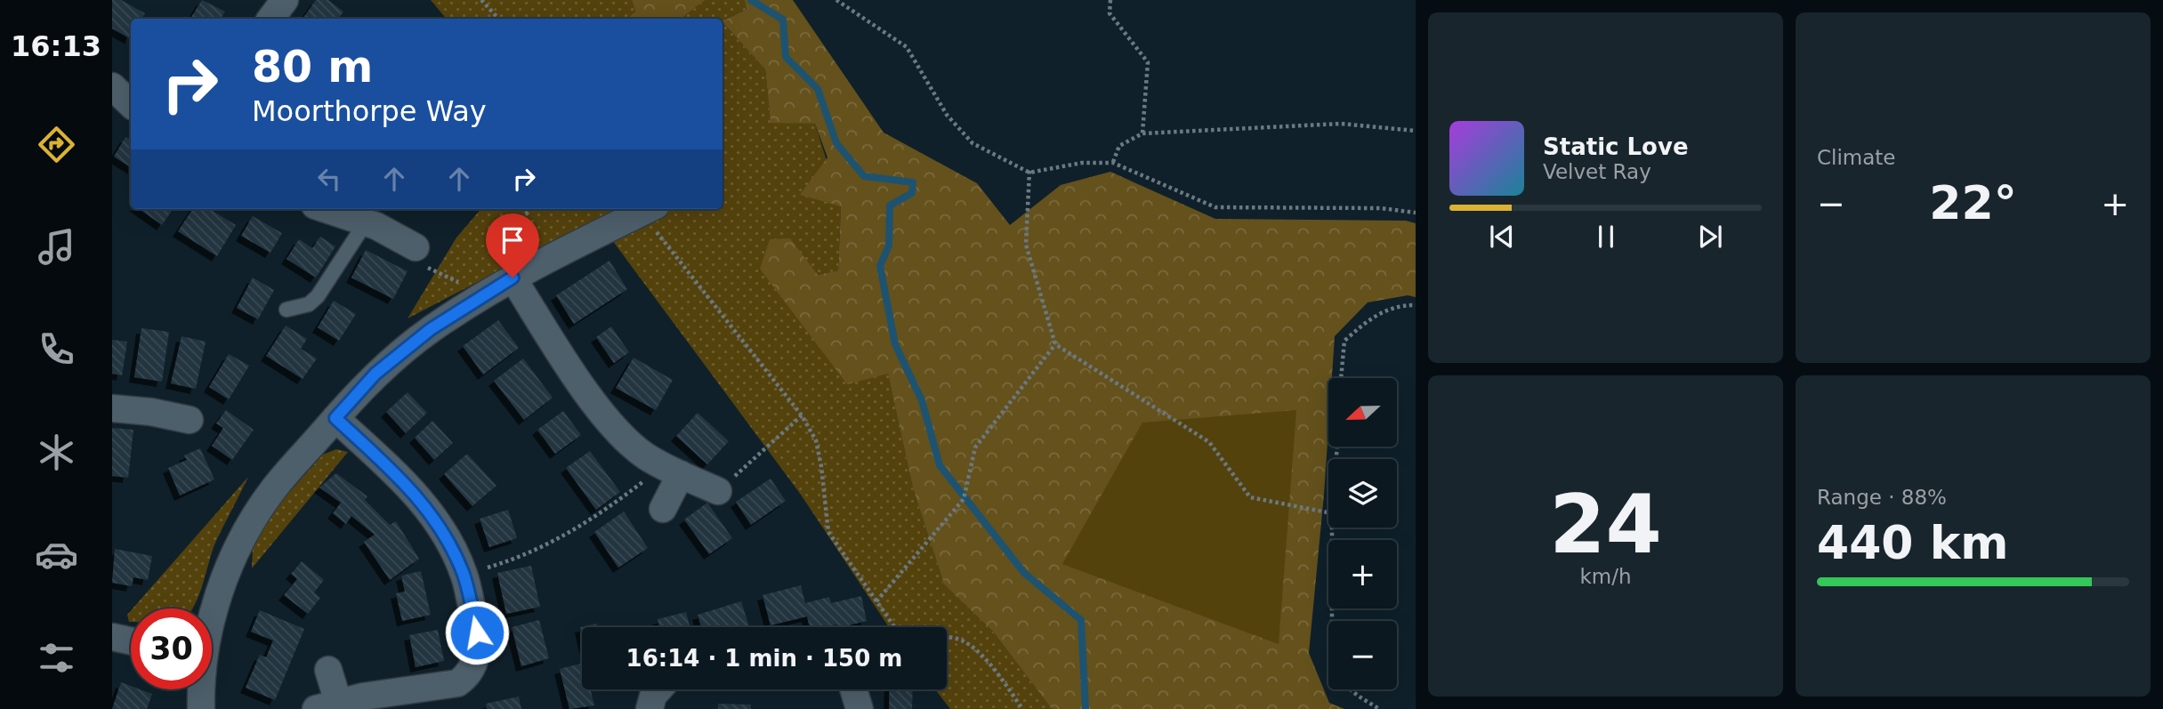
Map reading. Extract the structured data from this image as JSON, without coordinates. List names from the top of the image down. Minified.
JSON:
{"north":"left","page":{"tabs":"16:13","tile":["Climate",["24","km/h"],["Range · 88%","440 km"]],"turn":["80 m","Moorthorpe Way"],"song":["Static Love","Velvet Ray"],"heat":["−","22°","+"],"map_buttons":["+","−"],"limit":"30","trip":"16:14 · 1 min · 150 m"}}
